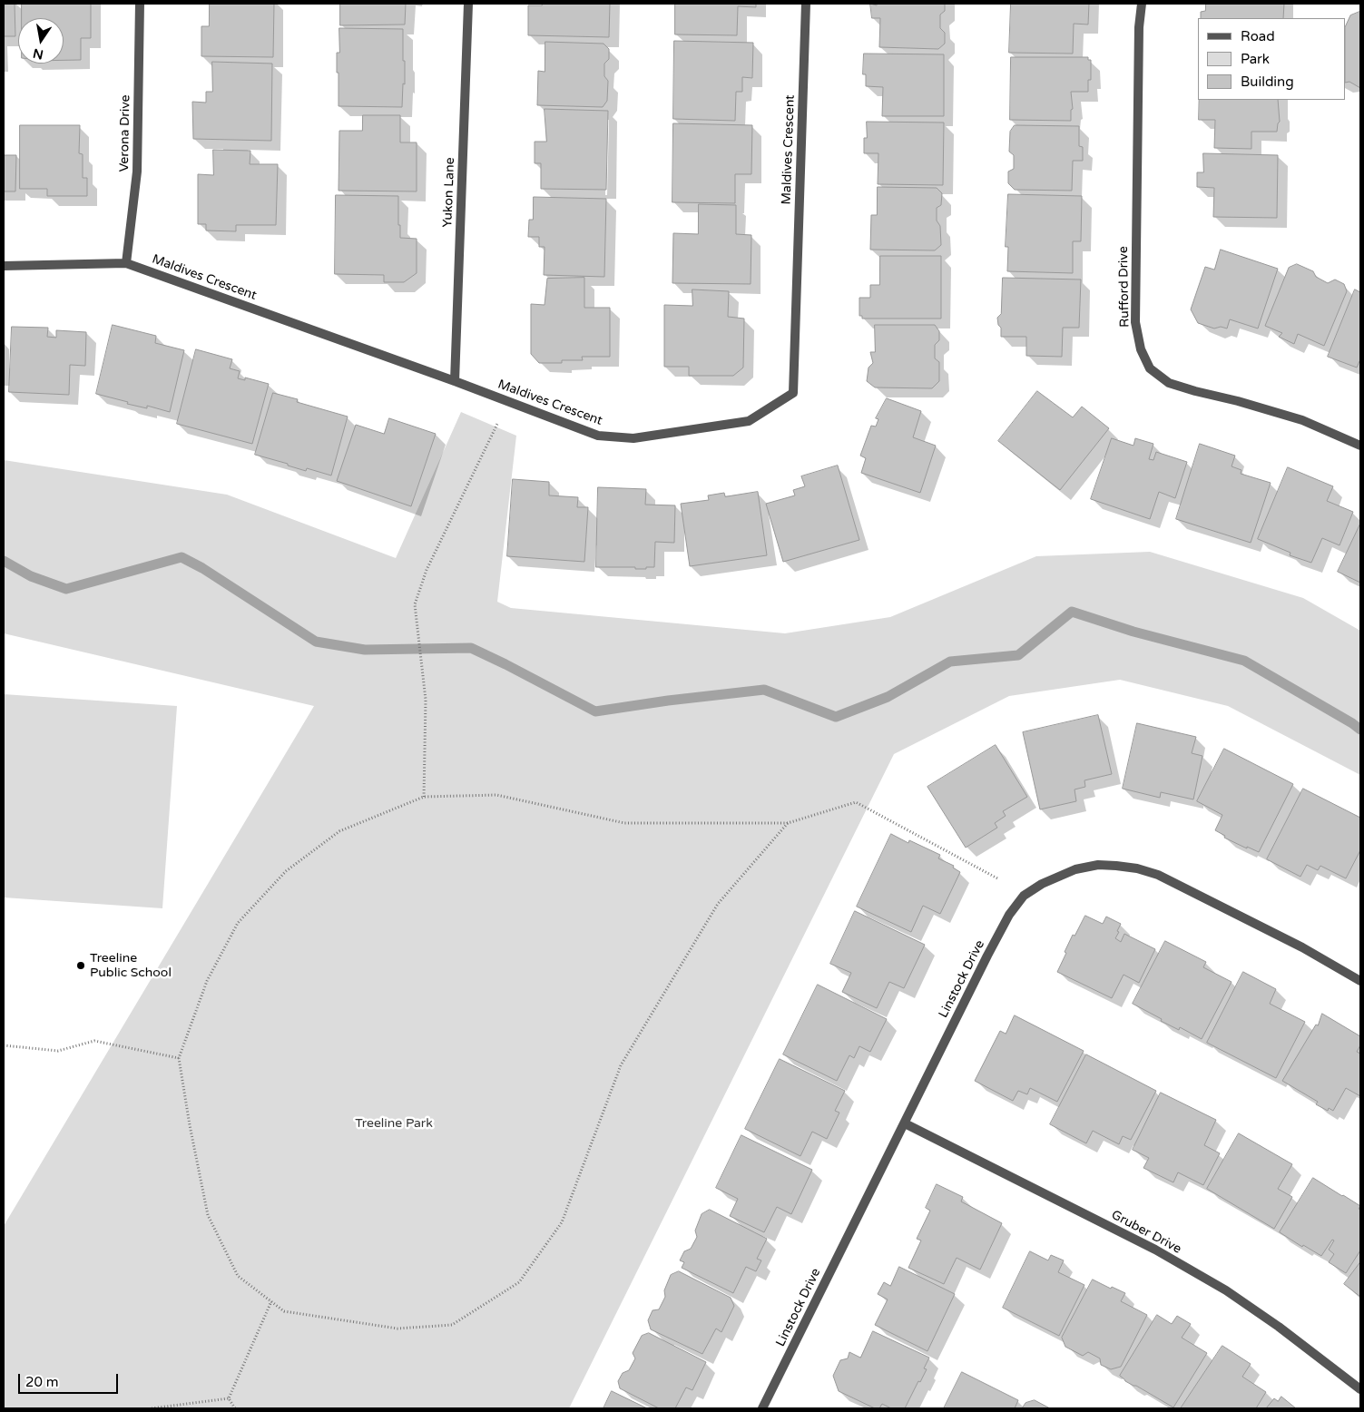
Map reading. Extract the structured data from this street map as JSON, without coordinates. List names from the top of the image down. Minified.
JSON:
{"streets":{"street":["Verona Drive","Maldives Crescent","Yukon Lane","Rufford Drive","Linstock Drive","Gruber Drive"]},"crossings":[["Verona Drive","Maldives Crescent"],["Maldives Crescent","Yukon Lane"],["Linstock Drive","Gruber Drive"]],"parks":["Treeline Park"],"places":["Treeline Public School"],"legend":["Road","Park","Building"],"scale_bar":"20 m","north":"bottom"}
